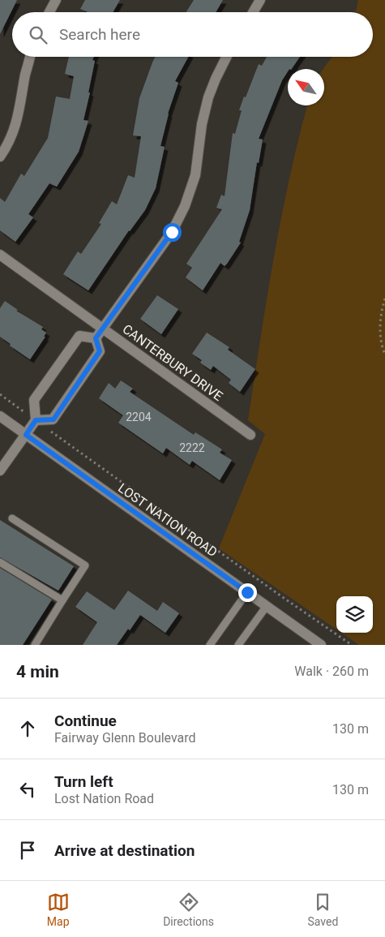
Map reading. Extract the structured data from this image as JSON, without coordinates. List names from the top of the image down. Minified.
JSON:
{"streets":{"street":["CANTERBURY DRIVE","LOST NATION ROAD"]},"house_numbers":["2204","2222"],"north":"top left","page":{"search":"Search here","heading":["4 min","Walk · 260 m"],"list":[["Continue","Fairway Glenn Boulevard","130 m"],["Turn left","Lost Nation Road","130 m"],"Arrive at destination"],"nav":["Map","Directions","Saved"]}}
